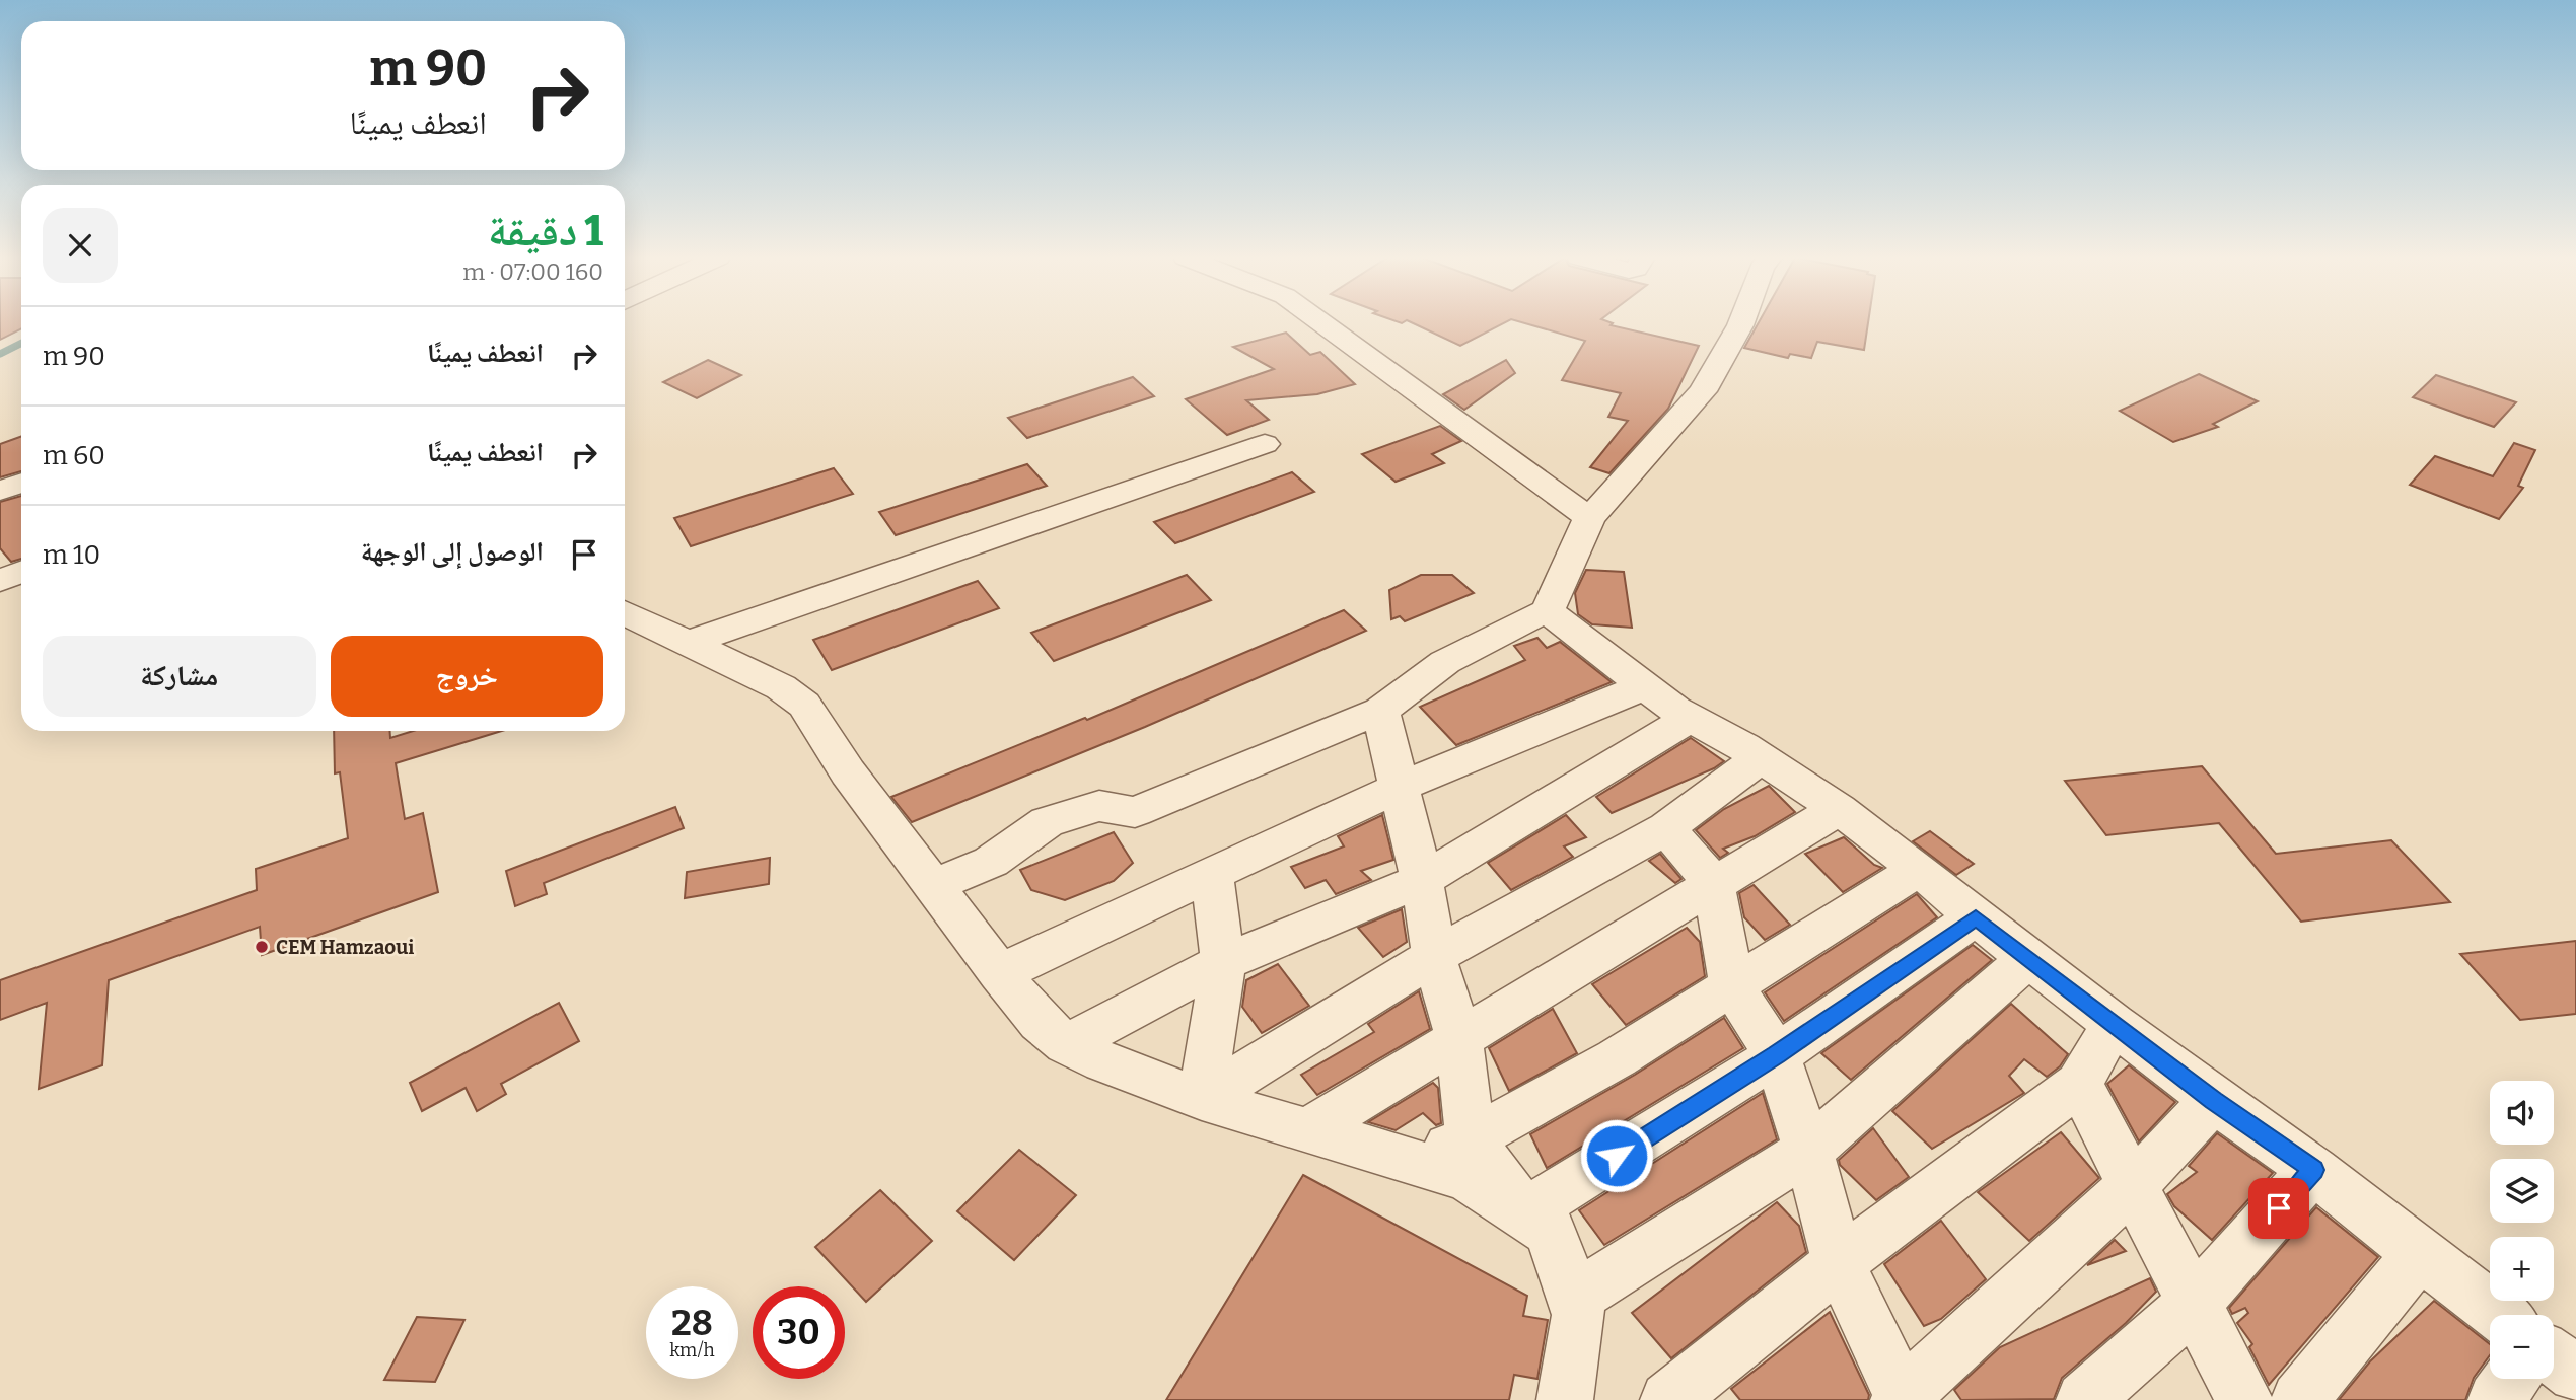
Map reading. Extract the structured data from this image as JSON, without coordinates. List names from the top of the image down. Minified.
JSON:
{"places":["CEM Hamzaoui"],"page":{"turn":["90 m","انعطف يمينًا"],"heading":["1 دقيقة","160 m · 07:00"],"list":[{"name":"انعطف يمينًا","value":"90 m"},{"name":"انعطف يمينًا","value":"60 m"},{"name":"الوصول إلى الوجهة","value":"10 m"}],"buttons":["خروج","مشاركة"],"map_buttons":["+","−"],"speed":"28 km/h","limit":"30"}}
